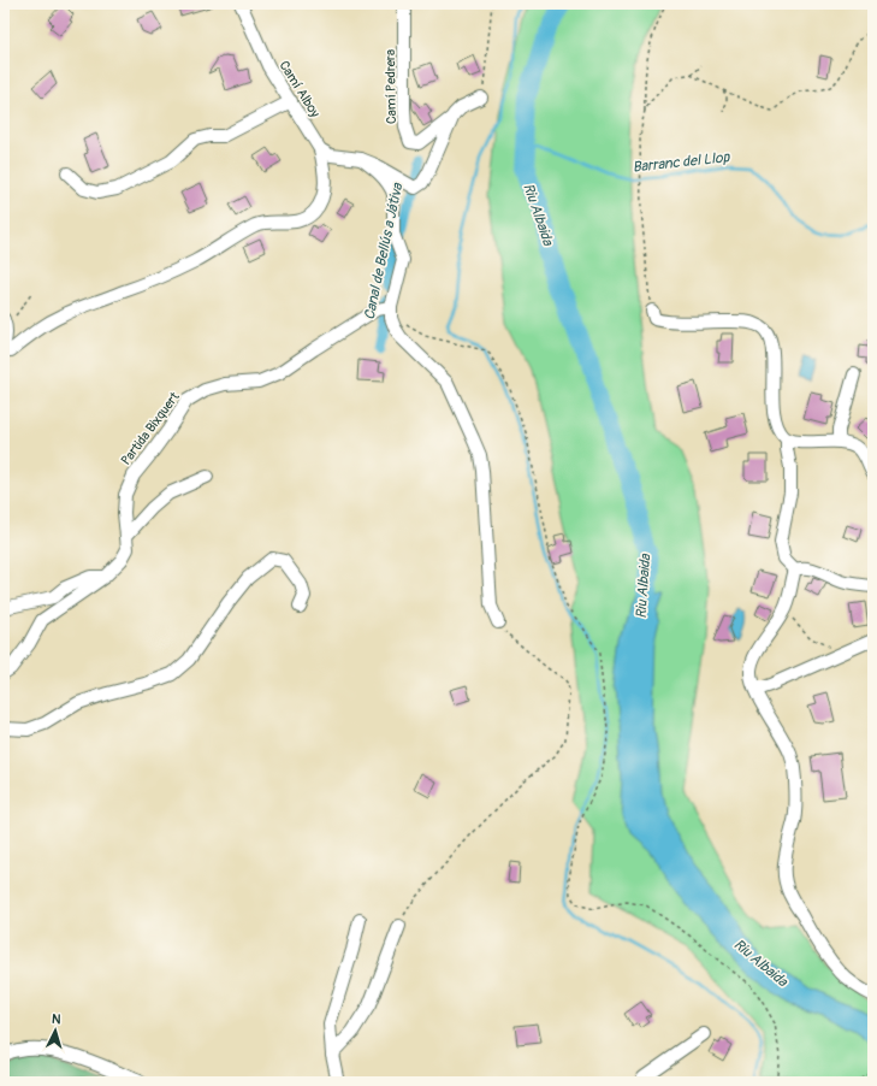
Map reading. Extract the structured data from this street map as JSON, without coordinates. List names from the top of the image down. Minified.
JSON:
{"streets":{"street":["Camí Pedrera","Camí Alboy","Partida Bixquert"]},"water":["Barranc del Llop","Riu Albaida","Canal de Bellús a Játiva"],"north":"top"}
